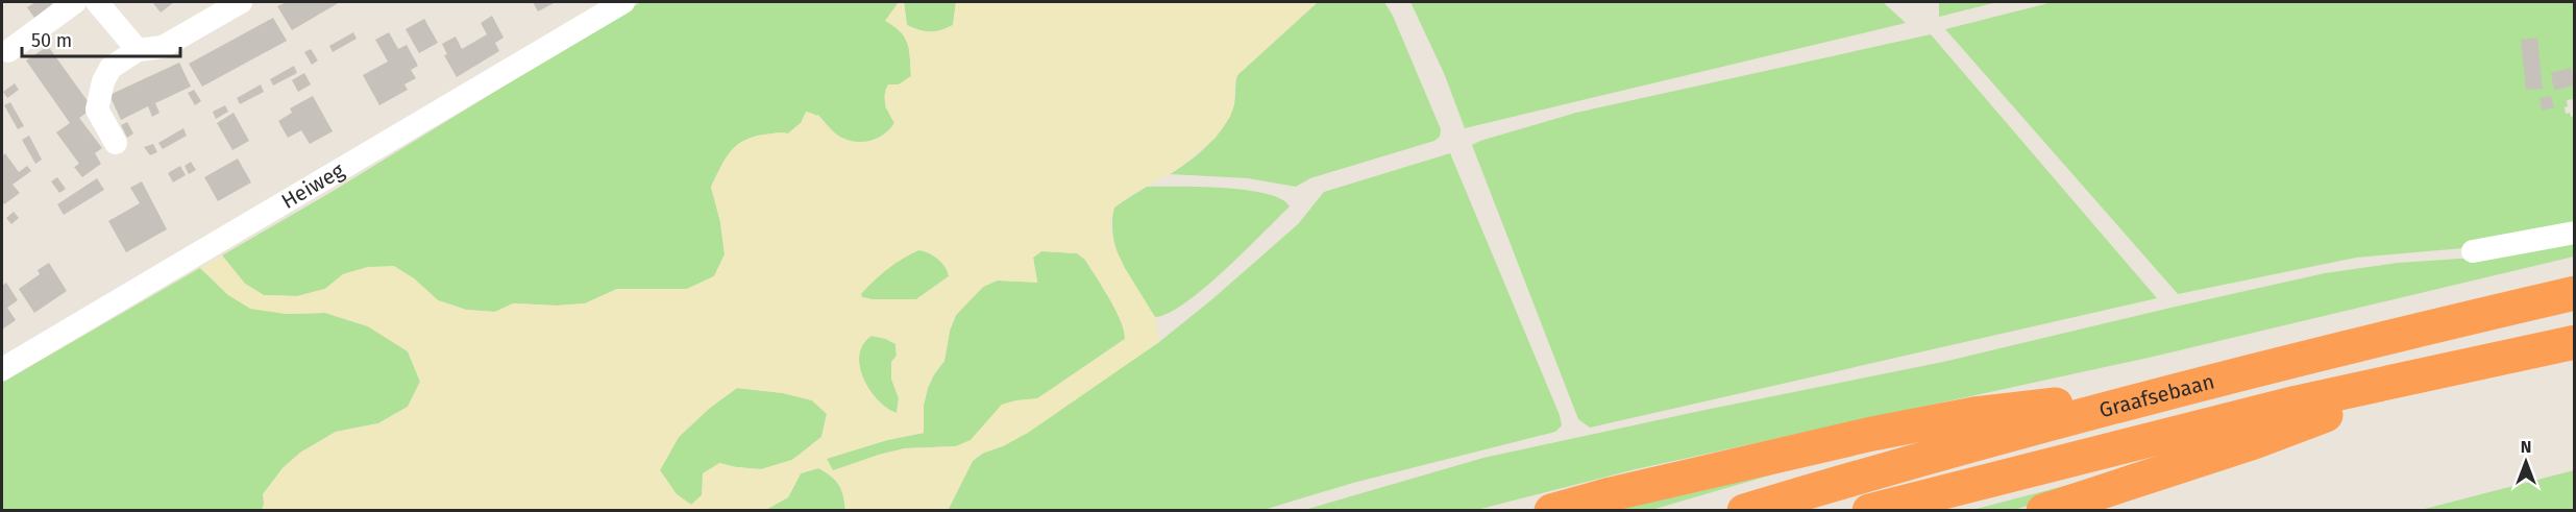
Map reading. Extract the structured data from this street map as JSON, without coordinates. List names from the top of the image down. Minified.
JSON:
{"streets":{"highway":["Graafsebaan"],"street":["Heiweg"]},"scale_bar":"50 m","north":"top"}
